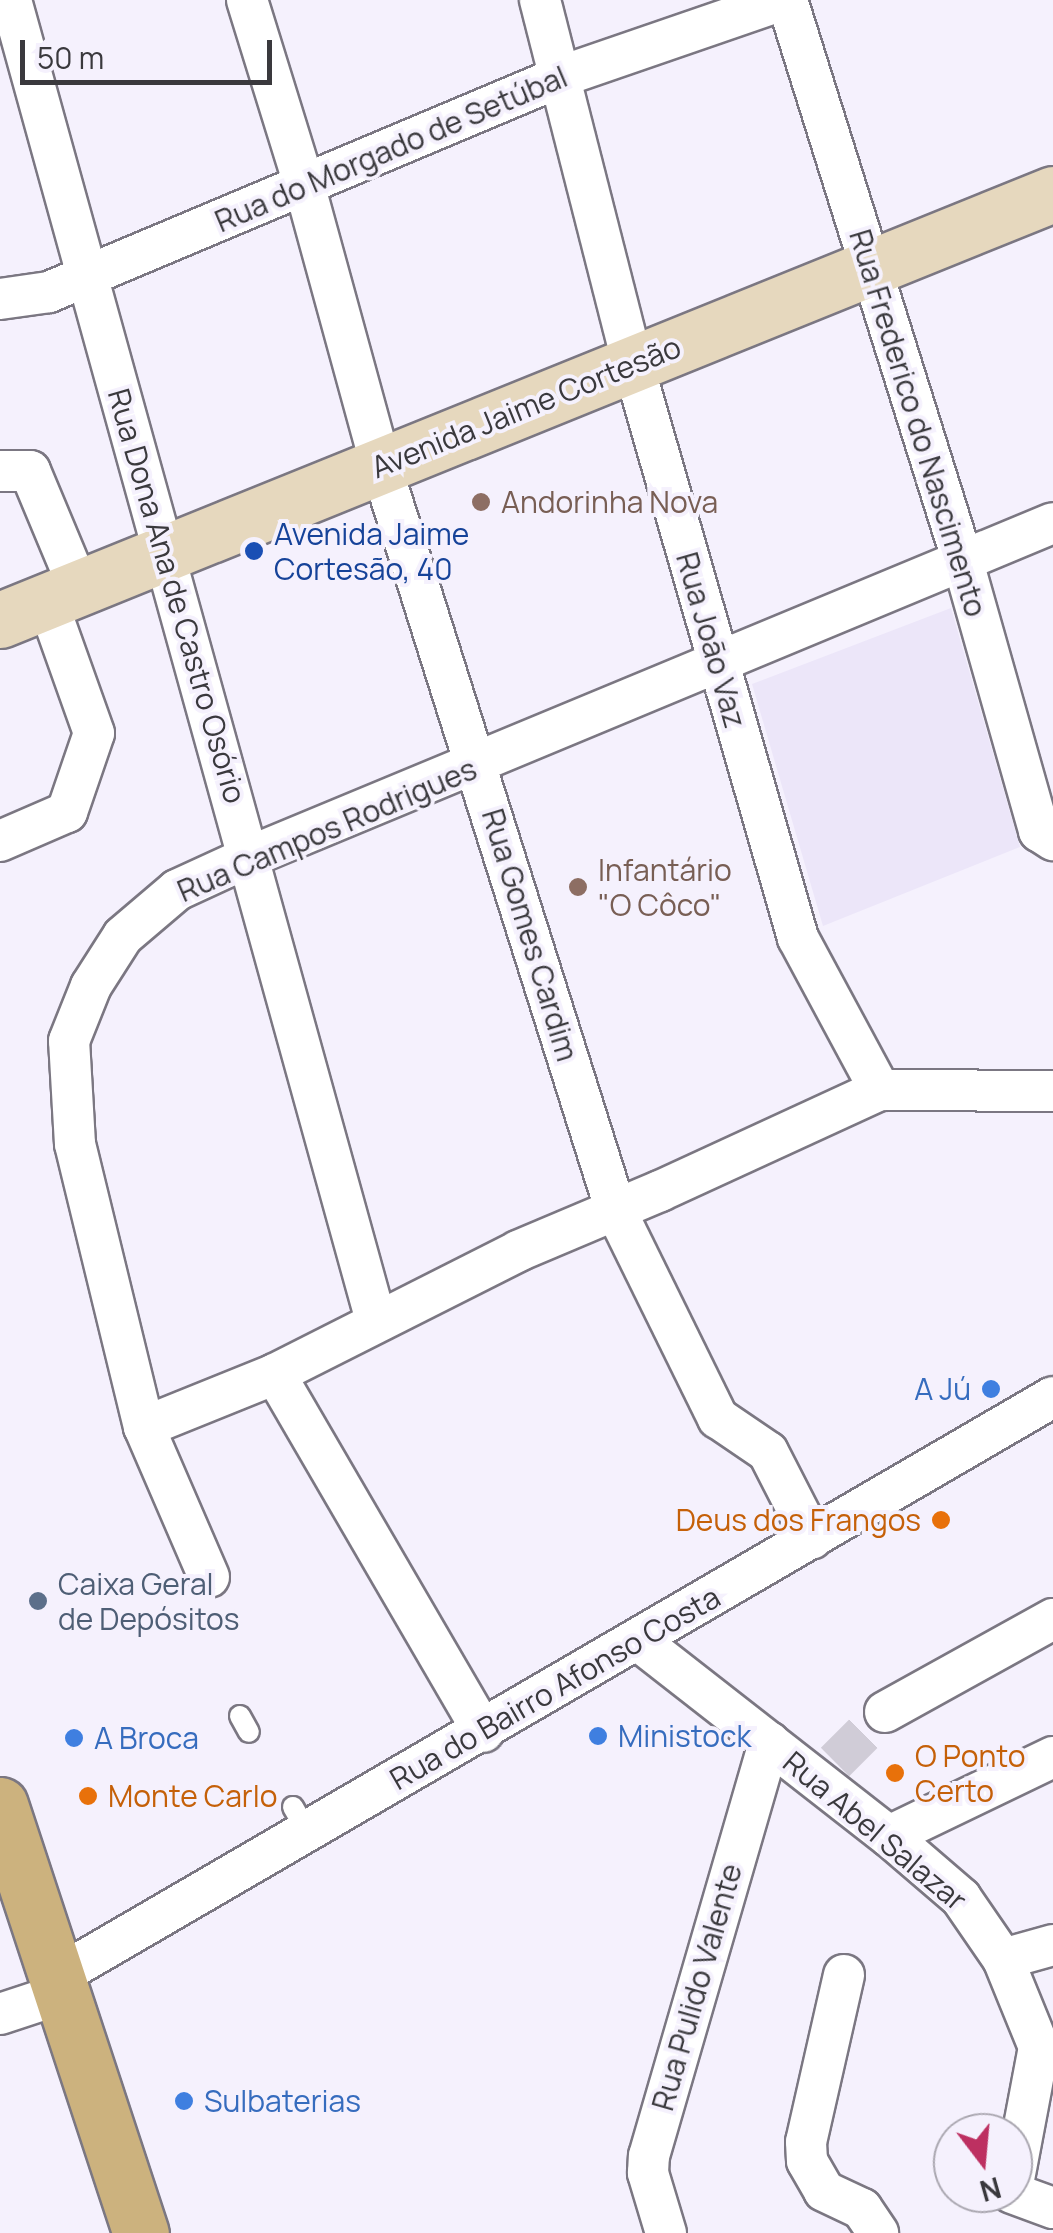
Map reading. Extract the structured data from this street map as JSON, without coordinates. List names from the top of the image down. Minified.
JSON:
{"streets":{"main road":["Avenida Jaime Cortesão"],"street":["Rua do Morgado de Setúbal","Rua Frederico do Nascimento","Rua Dona Ana de Castro Osório","Rua João Vaz","Rua Campos Rodrigues","Rua Gomes Cardim","Rua do Bairro Afonso Costa","Rua Abel Salazar","Rua Pulido Valente"]},"crossings":[["Rua do Morgado de Setúbal","Rua Frederico do Nascimento"],["Rua do Morgado de Setúbal","Rua Dona Ana de Castro Osório"],["Rua do Morgado de Setúbal","Rua João Vaz"],["Rua do Morgado de Setúbal","Rua Gomes Cardim"],["Avenida Jaime Cortesão","Rua Frederico do Nascimento"],["Avenida Jaime Cortesão","Rua Dona Ana de Castro Osório"],["Avenida Jaime Cortesão","Rua João Vaz"],["Avenida Jaime Cortesão","Rua Gomes Cardim"],["Rua Frederico do Nascimento","Rua Campos Rodrigues"],["Rua Dona Ana de Castro Osório","Rua Campos Rodrigues"],["Rua João Vaz","Rua Campos Rodrigues"],["Rua Campos Rodrigues","Rua Gomes Cardim"],["Rua Gomes Cardim","Rua do Bairro Afonso Costa"],["Rua do Bairro Afonso Costa","Rua Abel Salazar"],["Rua Abel Salazar","Rua Pulido Valente"]],"places":["Andorinha Nova","Avenida Jaime Cortesão, 40","Infantário \"O Côco\"","A Jú","Deus dos Frangos","Caixa Geral de Depósitos","Ministock","A Broca","O Ponto Certo","Monte Carlo","Sulbaterias"],"scale_bar":"50 m","north":"bottom"}
